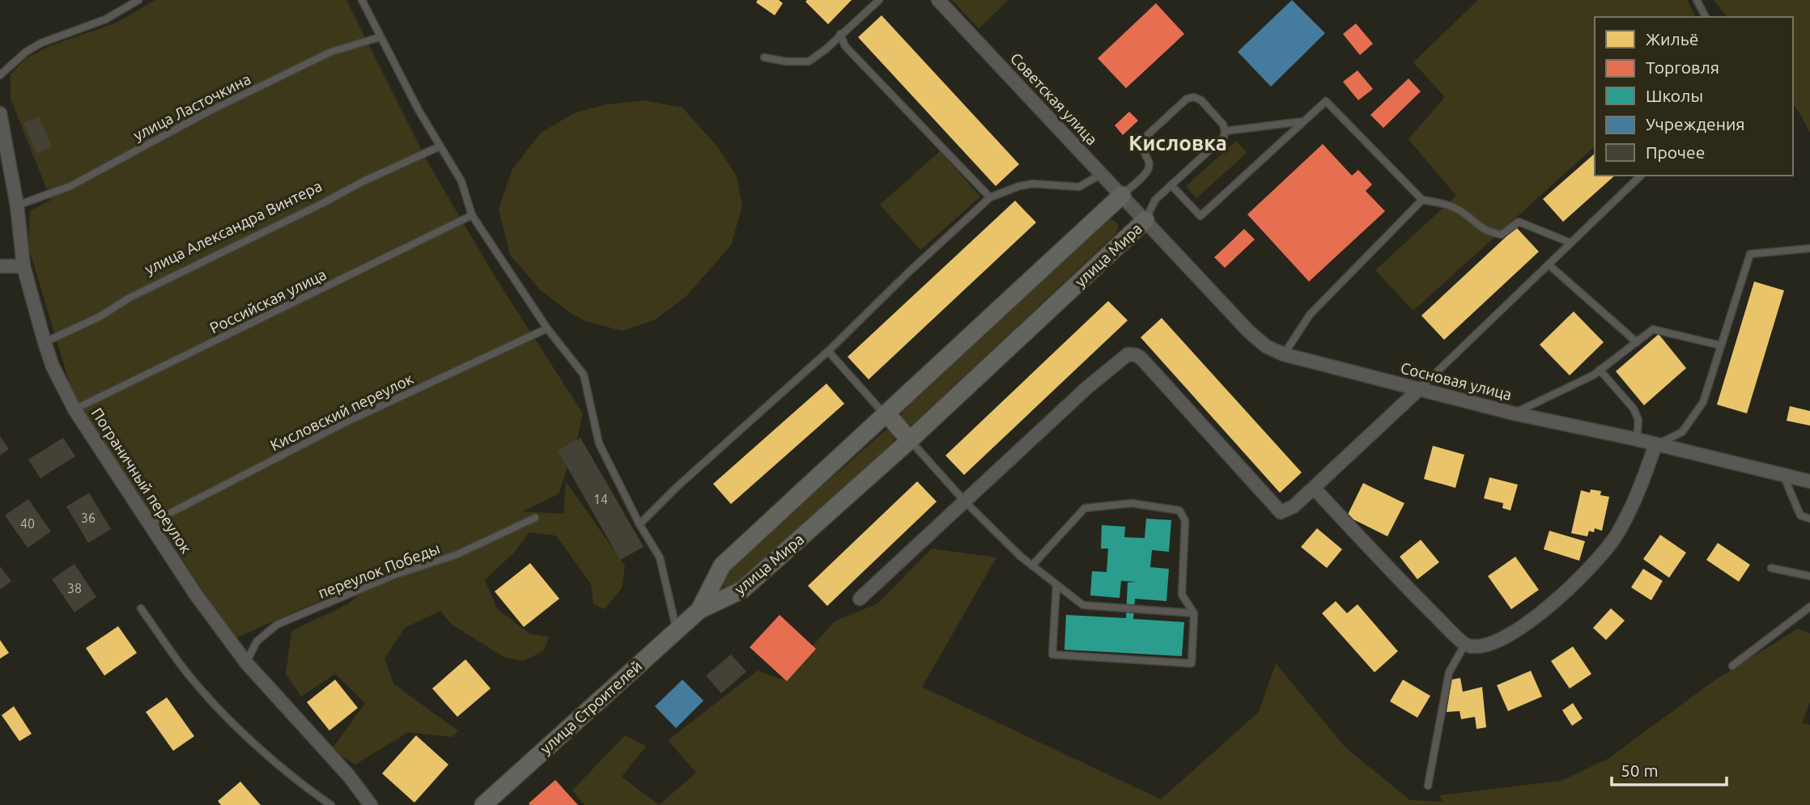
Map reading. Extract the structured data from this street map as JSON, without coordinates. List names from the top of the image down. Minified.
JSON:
{"streets":{"street":["Советская улица","улица Мира","Сосновая улица","Пограничный переулок","улица Строителей"],"lane":["улица Ласточкина","улица Александра Винтера","Российская улица","Кисловский переулок","переулок Победы"]},"crossings":[["Советская улица","улица Мира"],["Советская улица","Сосновая улица"],["улица Ласточкина","Пограничный переулок"],["улица Александра Винтера","Пограничный переулок"],["улица Мира","Сосновая улица"],["улица Мира","улица Строителей"],["Российская улица","Пограничный переулок"],["Кисловский переулок","Пограничный переулок"],["Пограничный переулок","переулок Победы"]],"districts":["Кисловка"],"house_numbers":["14","36","40","38"],"legend":["Жильё","Торговля","Школы","Учреждения","Прочее"],"scale_bar":"50 m"}
